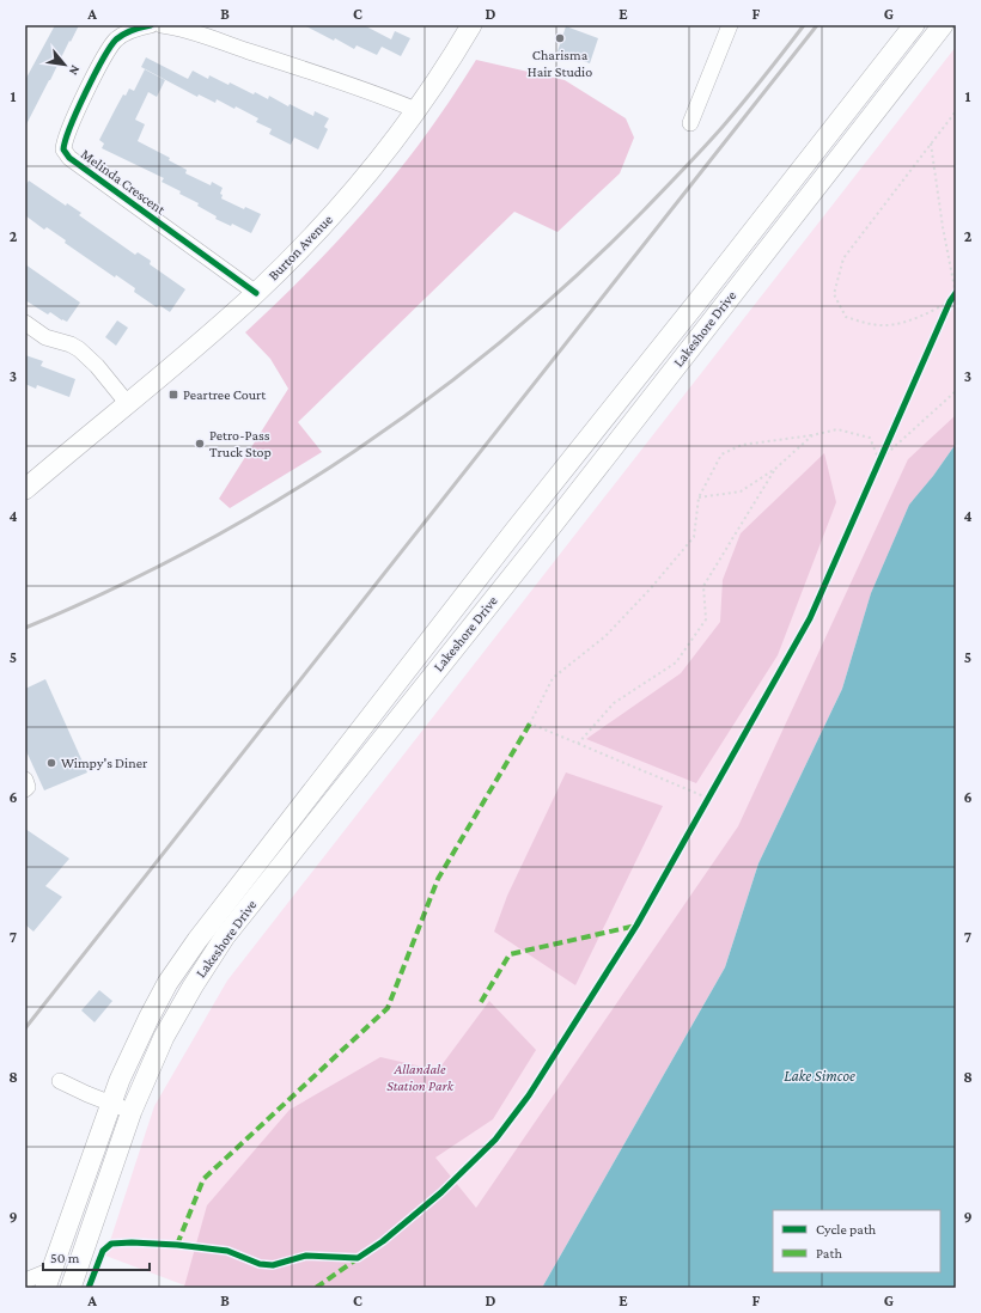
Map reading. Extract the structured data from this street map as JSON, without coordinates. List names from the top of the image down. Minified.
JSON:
{"streets":{"main road":["Burton Avenue","Lakeshore Drive"],"street":["Melinda Crescent"]},"crossings":[["Melinda Crescent","Burton Avenue"]],"water":["Lake Simcoe"],"parks":["Allandale Station Park"],"places":{"other":["Charisma Hair Studio","Petro-Pass Truck Stop","Wimpy's Diner"],"transit":["Peartree Court"]},"legend":["Cycle path","Path"],"scale_bar":"50 m","north":"bottom right","grid":{"columns":["A","B","C","D","E","F","G"],"rows":["1","2","3","4","5","6","7","8","9"]}}
